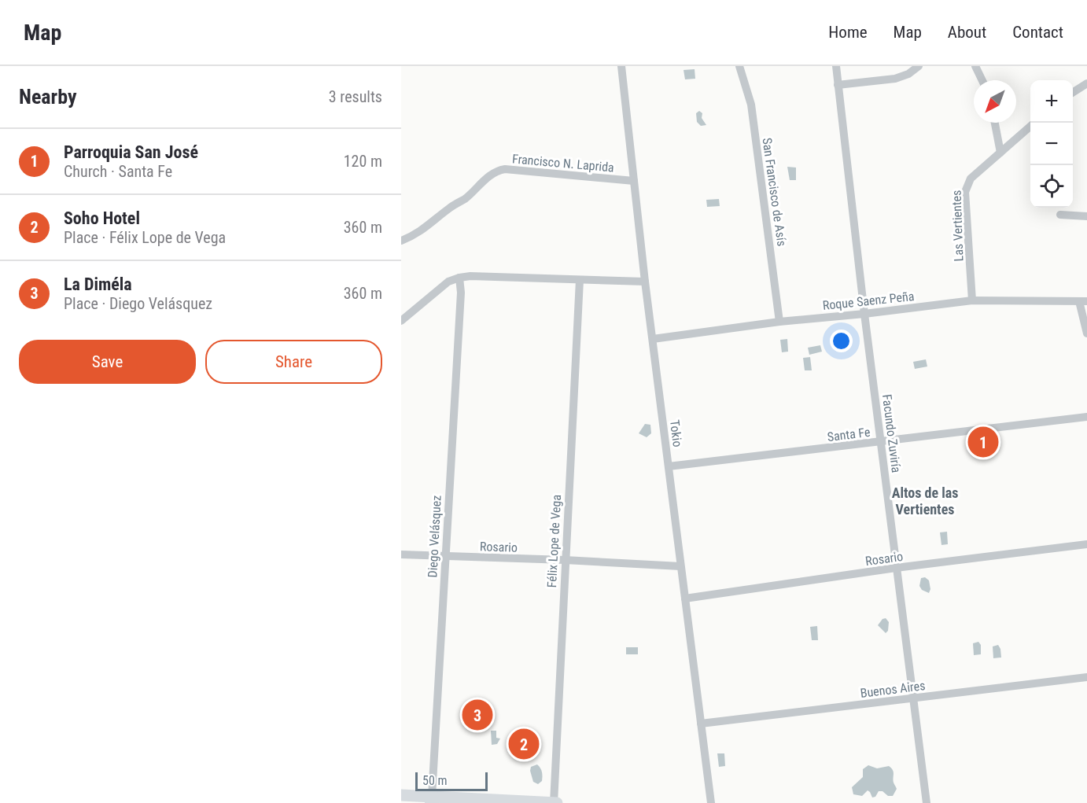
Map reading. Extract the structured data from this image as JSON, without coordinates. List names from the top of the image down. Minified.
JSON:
{"streets":{"street":["Francisco N. Laprida","San Francisco de Asís","Las Vertientes","Roque Saenz Peña","Tokio","Facundo Zuviría","Santa Fe","Diego Velásquez","Félix Lope de Vega","Rosario","Buenos Aires"]},"crossings":[["Francisco N. Laprida","Tokio"],["San Francisco de Asís","Roque Saenz Peña"],["Las Vertientes","Roque Saenz Peña"],["Roque Saenz Peña","Tokio"],["Roque Saenz Peña","Facundo Zuviría"],["Tokio","Santa Fe"],["Tokio","Rosario"],["Tokio","Buenos Aires"],["Facundo Zuviría","Santa Fe"],["Facundo Zuviría","Rosario"],["Facundo Zuviría","Buenos Aires"],["Diego Velásquez","Rosario"],["Félix Lope de Vega","Rosario"]],"districts":["Altos de las Vertientes"],"scale_bar":"50 m","north":"bottom left","page":{"header":"Map","nav":["Home","Map","About","Contact"],"heading":["Nearby","3 results"],"map_buttons":["+","−"],"list":[{"mark":"1","name":"Parroquia San José","note":"Church · Santa Fe","value":"120 m"},{"mark":"2","name":"Soho Hotel","note":"Place · Félix Lope de Vega","value":"360 m"},{"mark":"3","name":"La Diméla","note":"Place · Diego Velásquez","value":"360 m"}],"buttons":["Save","Share"],"pins":["1","3","2"],"scale":"50 m"}}
